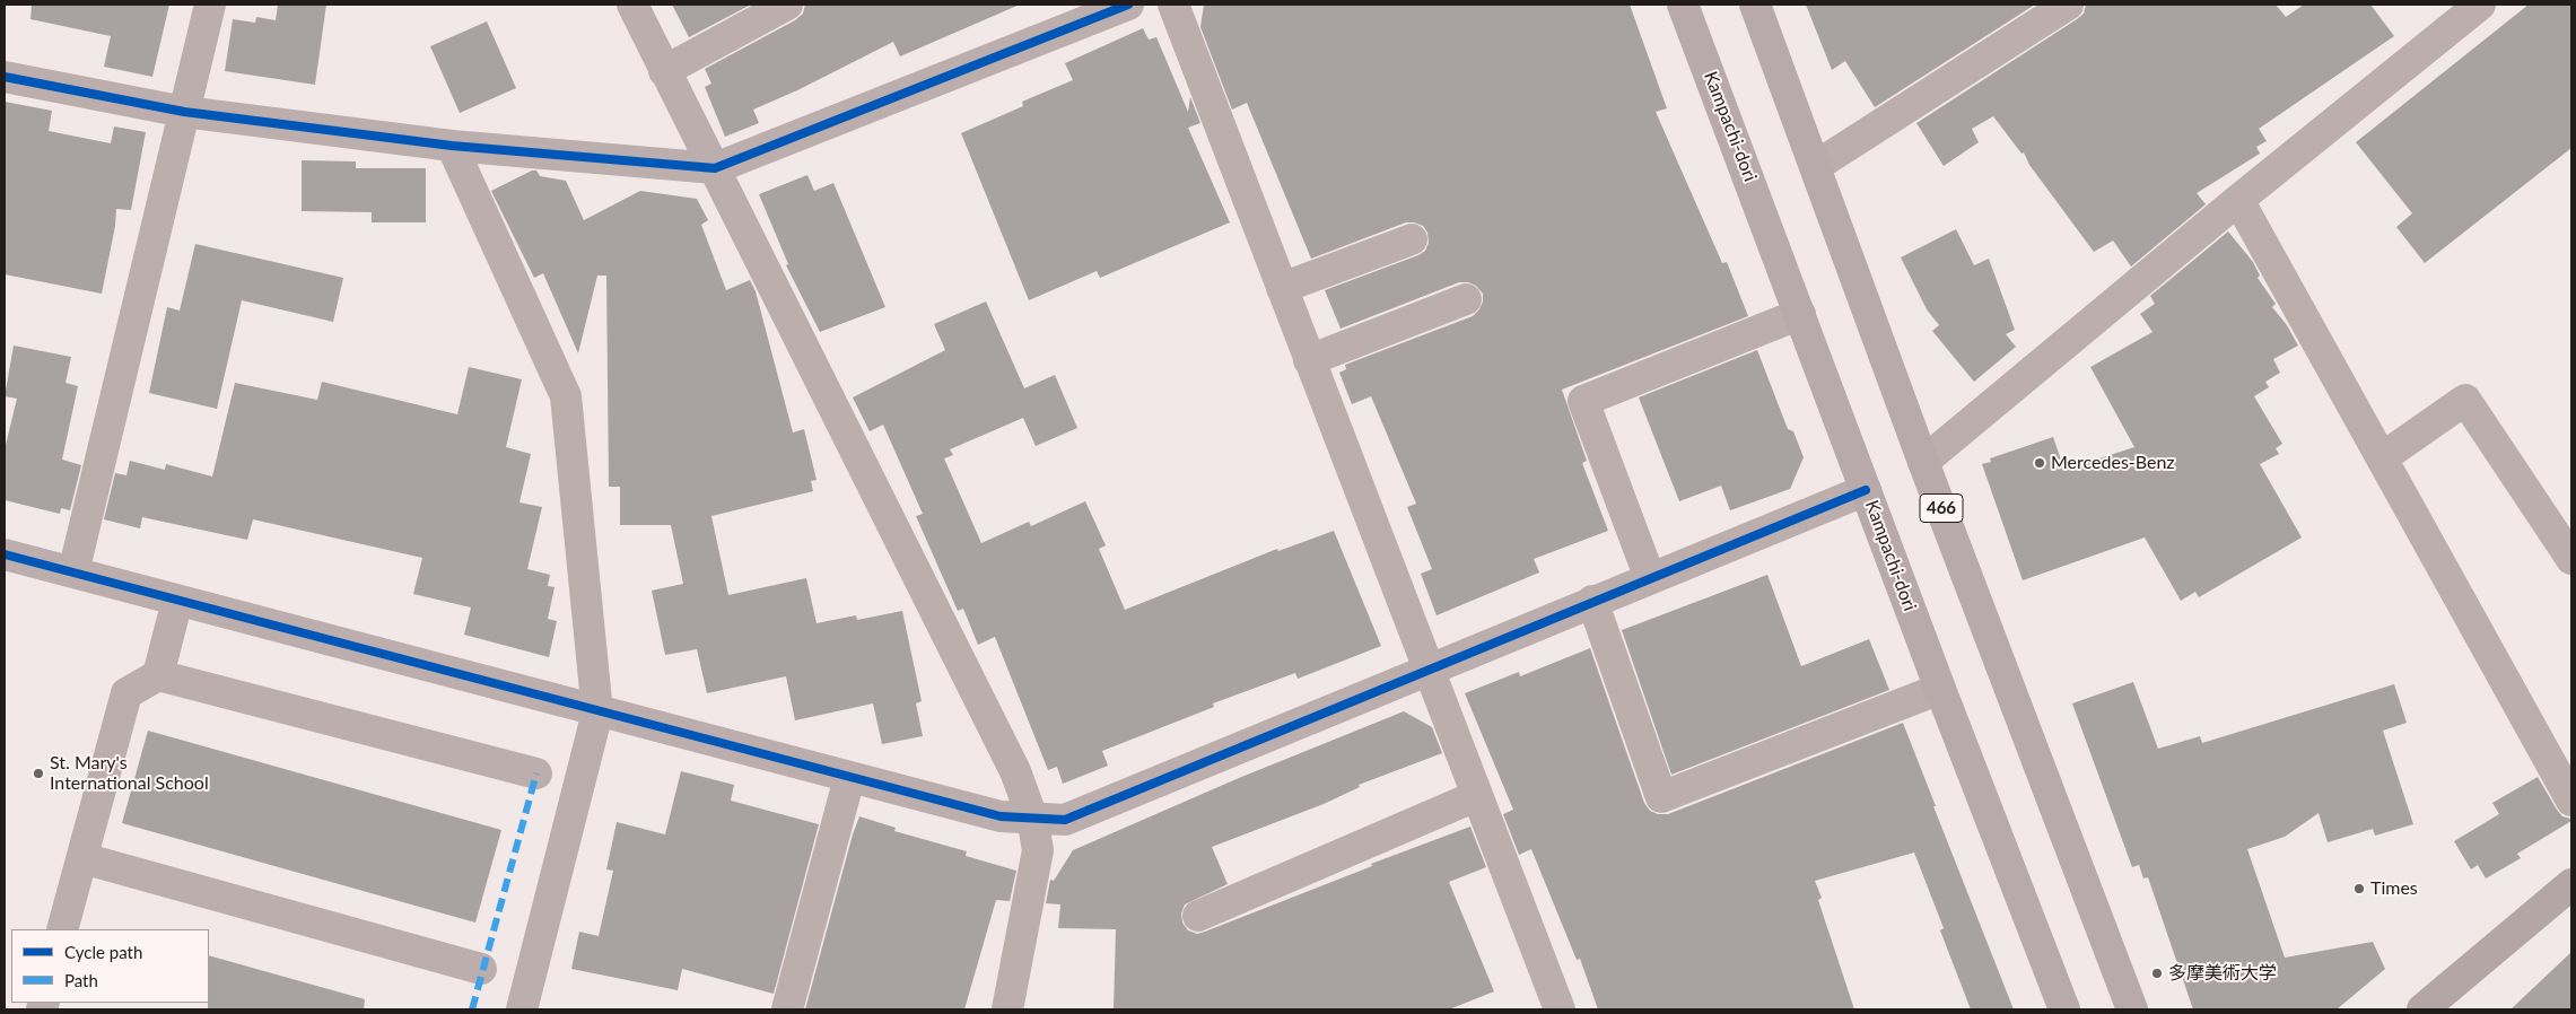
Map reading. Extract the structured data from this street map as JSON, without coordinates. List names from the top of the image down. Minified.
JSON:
{"streets":{"highway":["Kampachi-dori","466"]},"places":["Mercedes-Benz","St. Mary's International School","Times","多摩美術大学"],"legend":["Cycle path","Path"]}
